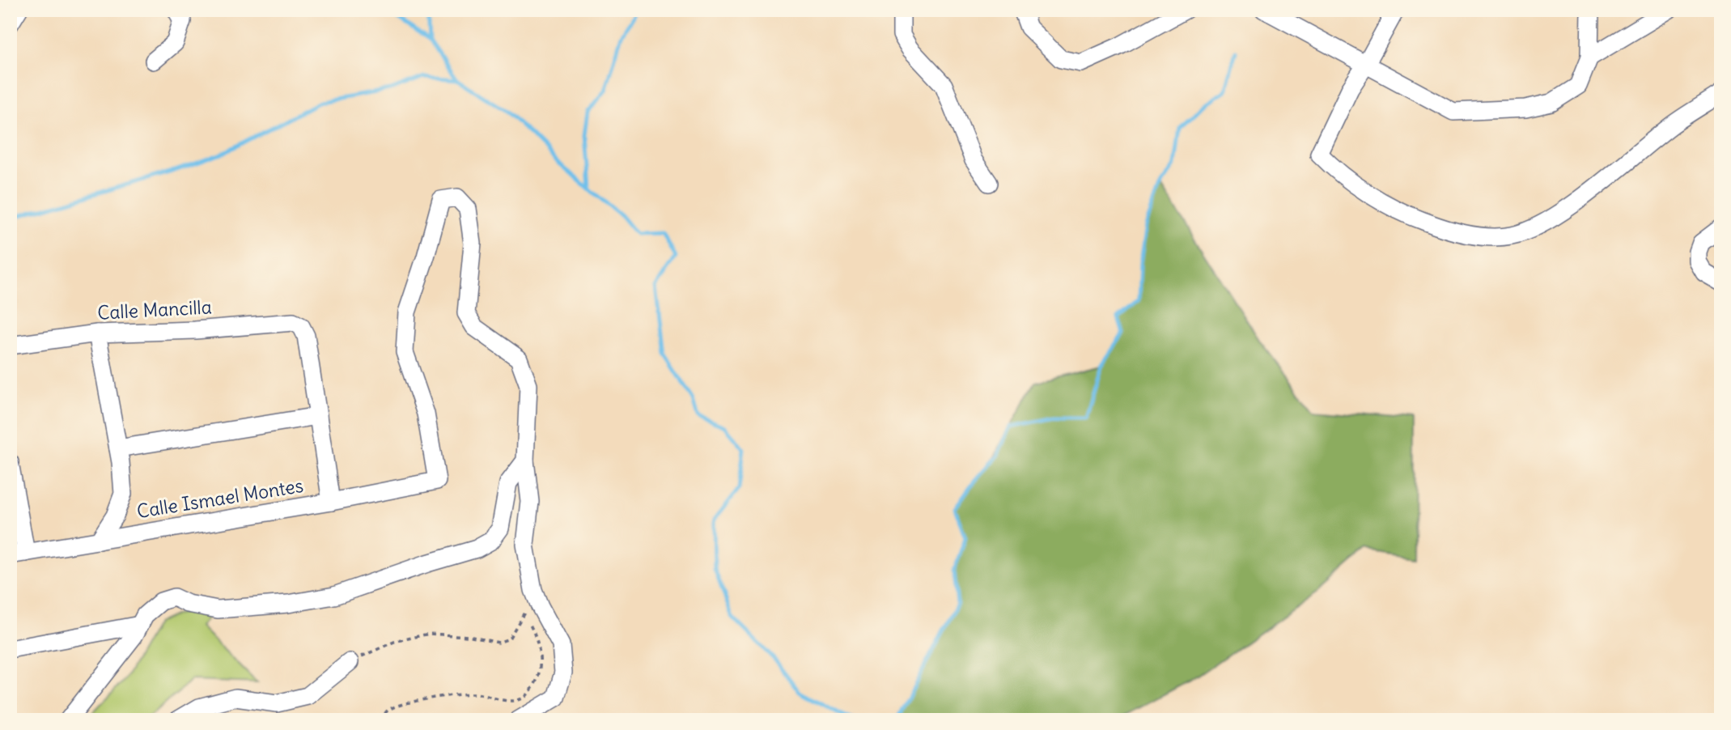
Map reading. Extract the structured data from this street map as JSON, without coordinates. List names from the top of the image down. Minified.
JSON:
{"streets":{"street":["Calle Mancilla","Calle Ismael Montes"]}}
